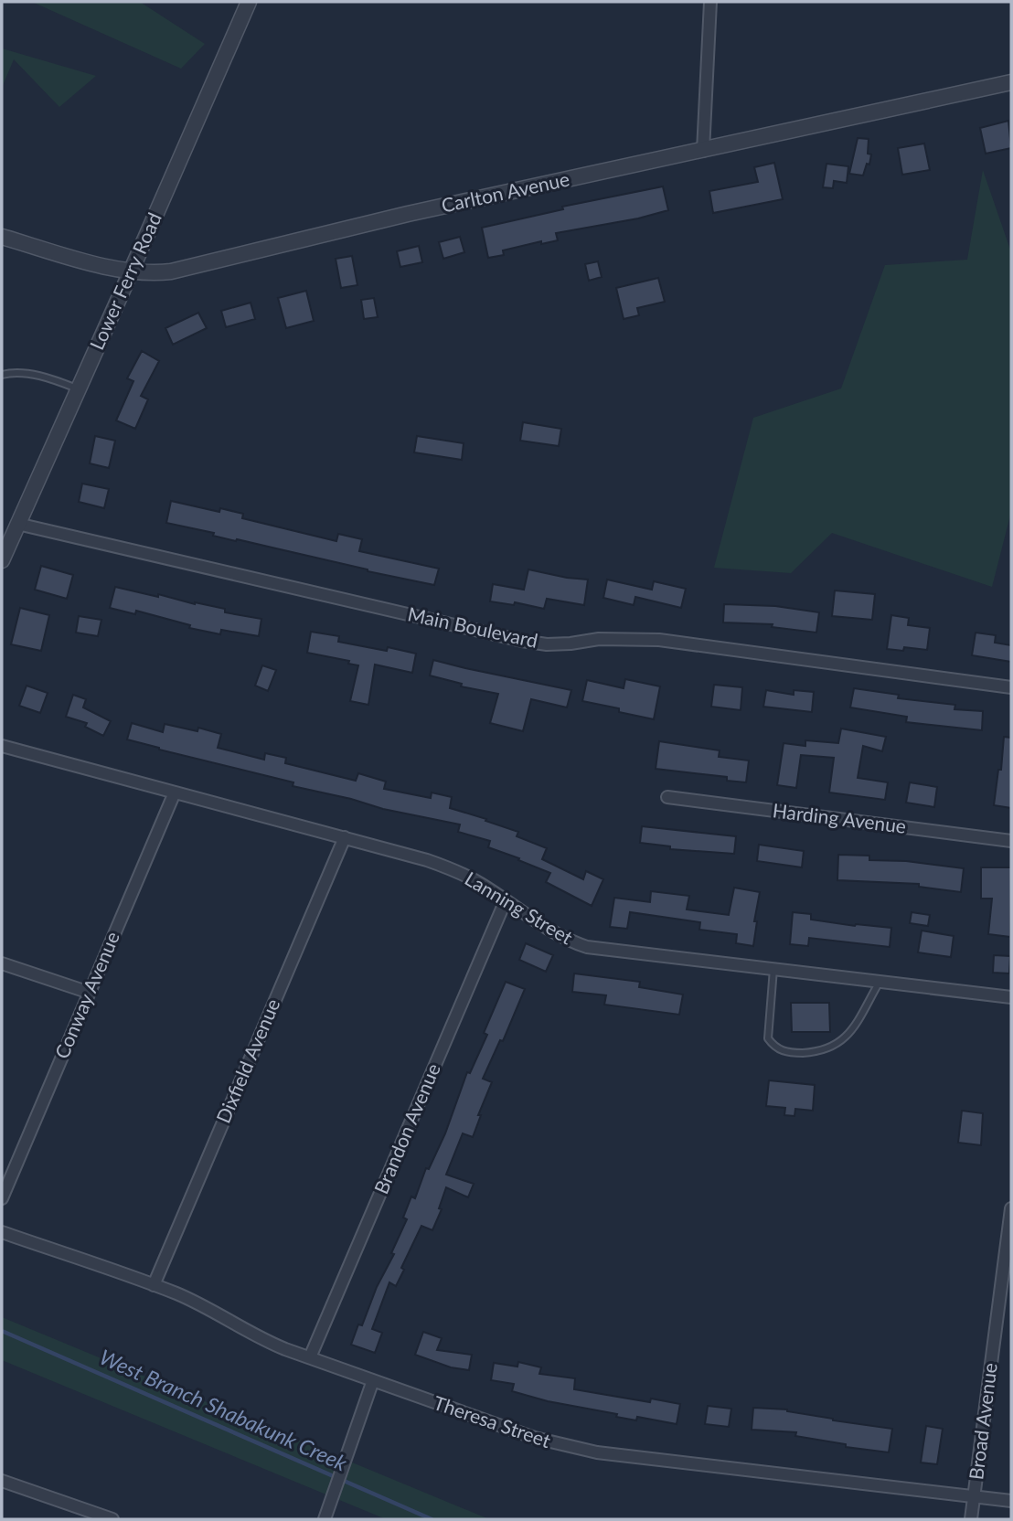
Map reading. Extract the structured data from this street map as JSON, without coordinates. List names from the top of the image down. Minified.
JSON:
{"streets":{"street":["Carlton Avenue","Lower Ferry Road","Main Boulevard","Harding Avenue","Lanning Street","Conway Avenue","Dixfield Avenue","Brandon Avenue","Broad Avenue","Theresa Street"]},"crossings":[["Carlton Avenue","Lower Ferry Road"],["Lower Ferry Road","Main Boulevard"],["Lanning Street","Conway Avenue"],["Lanning Street","Dixfield Avenue"],["Lanning Street","Brandon Avenue"],["Dixfield Avenue","Theresa Street"],["Brandon Avenue","Theresa Street"],["Broad Avenue","Theresa Street"]],"water":["West Branch Shabakunk Creek"]}
